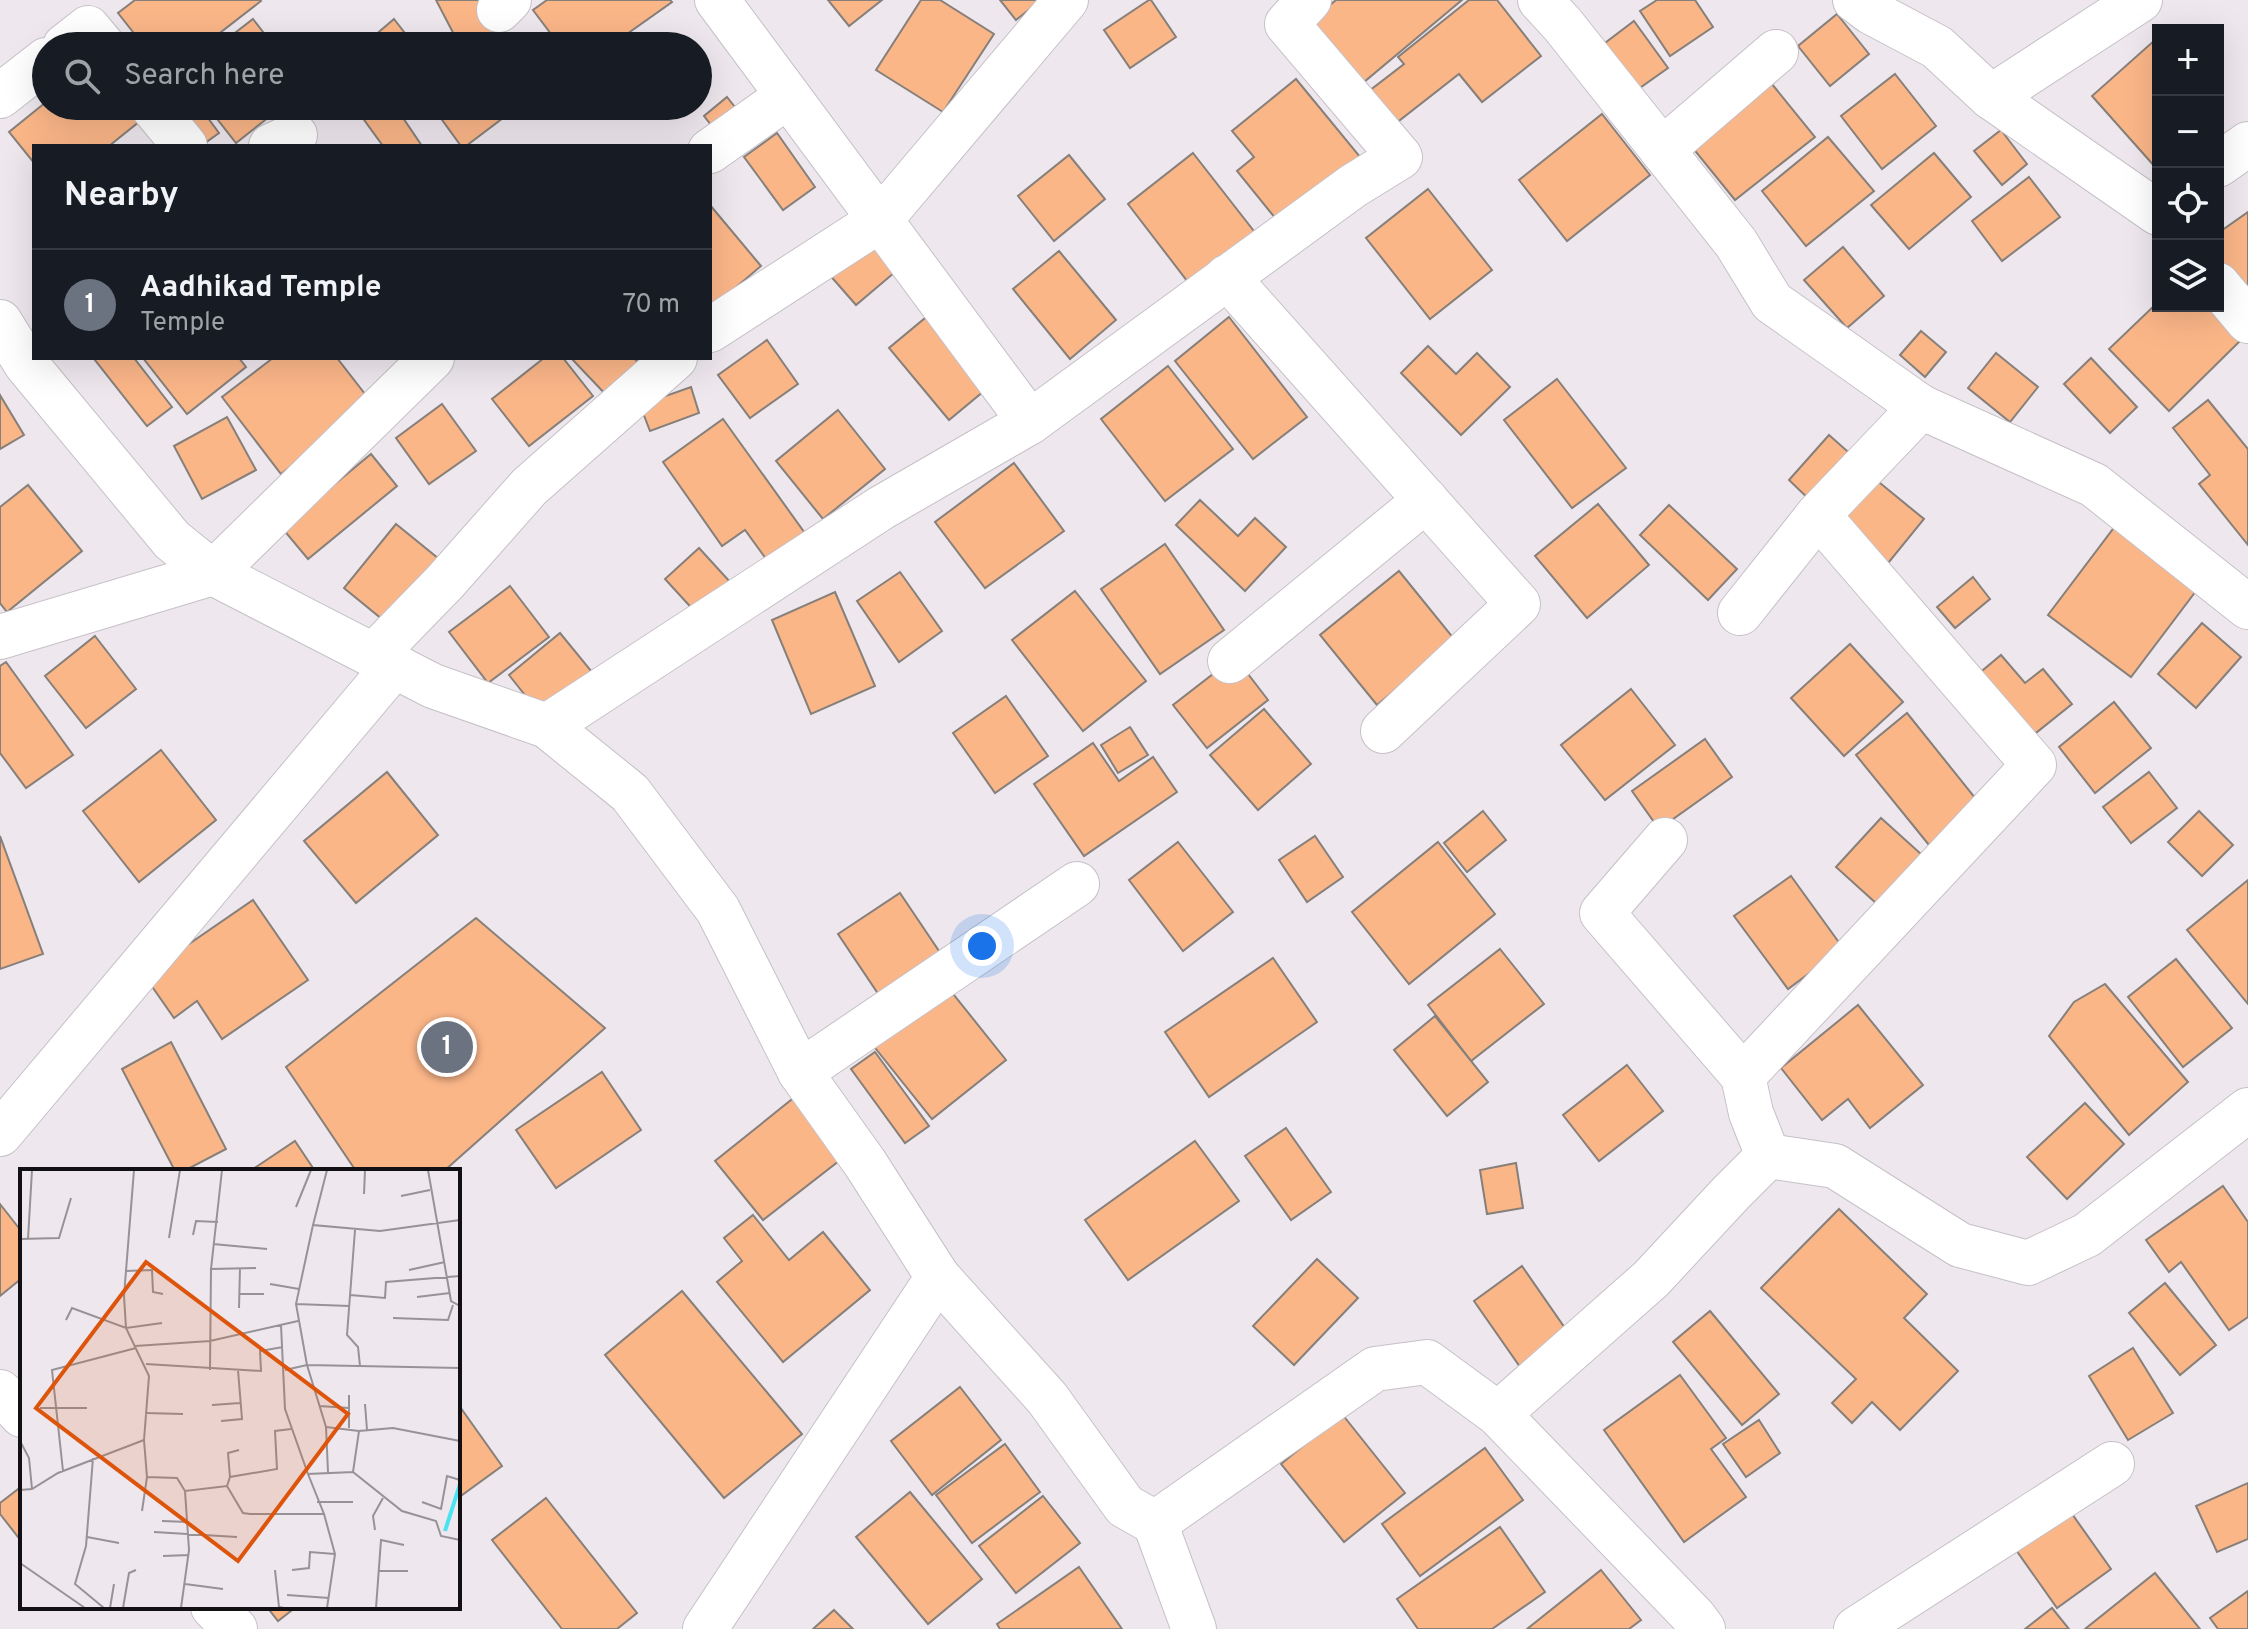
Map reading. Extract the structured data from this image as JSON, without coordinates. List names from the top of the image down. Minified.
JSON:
{"page":{"map_buttons":["+","−"],"search":"Search here","heading":"Nearby","list":[{"mark":"1","name":"Aadhikad Temple","note":"Temple","value":"70 m"}],"pins":"1"}}
